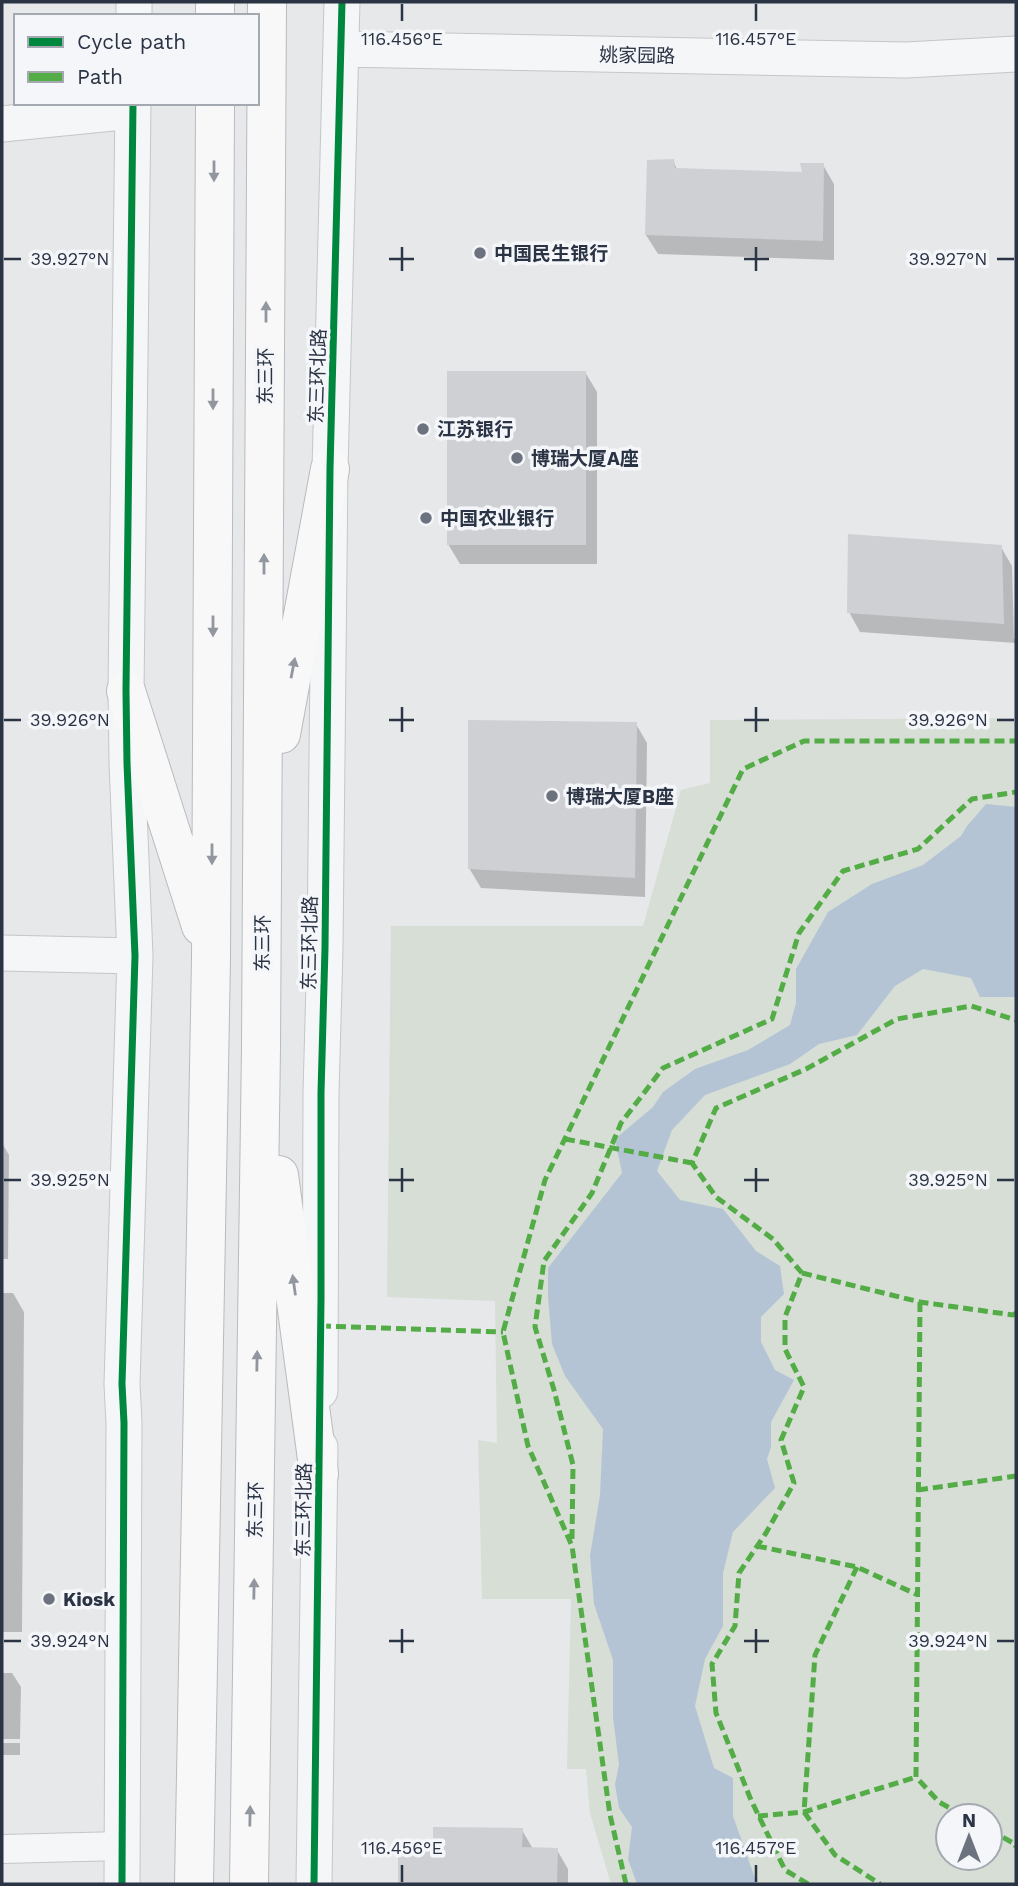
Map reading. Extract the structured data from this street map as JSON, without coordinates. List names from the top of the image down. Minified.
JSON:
{"streets":{"highway":["东三环"],"street":["姚家园路","东三环北路"]},"crossings":[["姚家园路","东三环北路"]],"places":["中国民生银行","江苏银行","博瑞大厦A座","中国农业银行","博瑞大厦B座","Kiosk"],"legend":["Cycle path","Path"],"north":"top","coordinates":["116.456°E","116.457°E","39.927°N","39.926°N","39.925°N","39.924°N"]}
